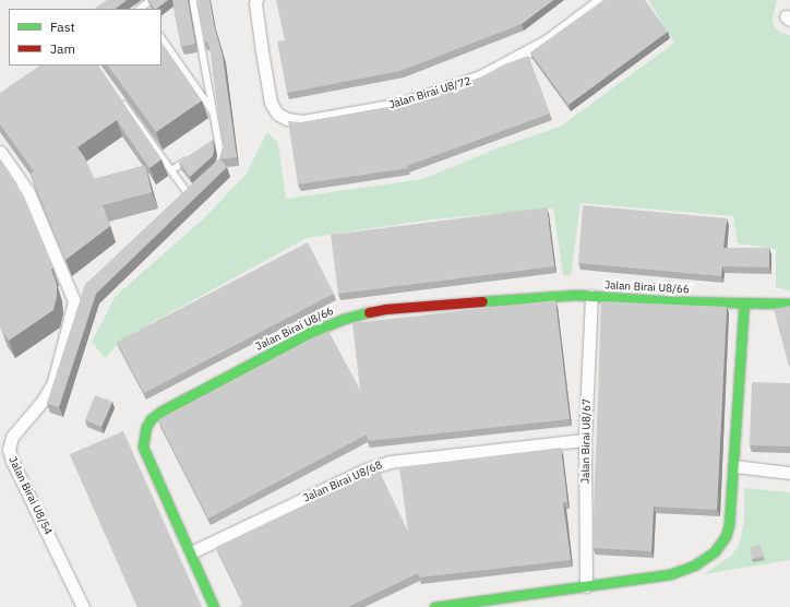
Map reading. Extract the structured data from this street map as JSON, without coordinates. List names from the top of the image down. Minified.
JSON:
{"streets":{"street":["Jalan Birai U8/72","Jalan Birai U8/66","Jalan Birai U8/67","Jalan Birai U8/68","Jalan Birai U8/54"]},"crossings":[["Jalan Birai U8/66","Jalan Birai U8/67"],["Jalan Birai U8/66","Jalan Birai U8/68"],["Jalan Birai U8/67","Jalan Birai U8/68"]],"legend":["Fast","Jam"]}
